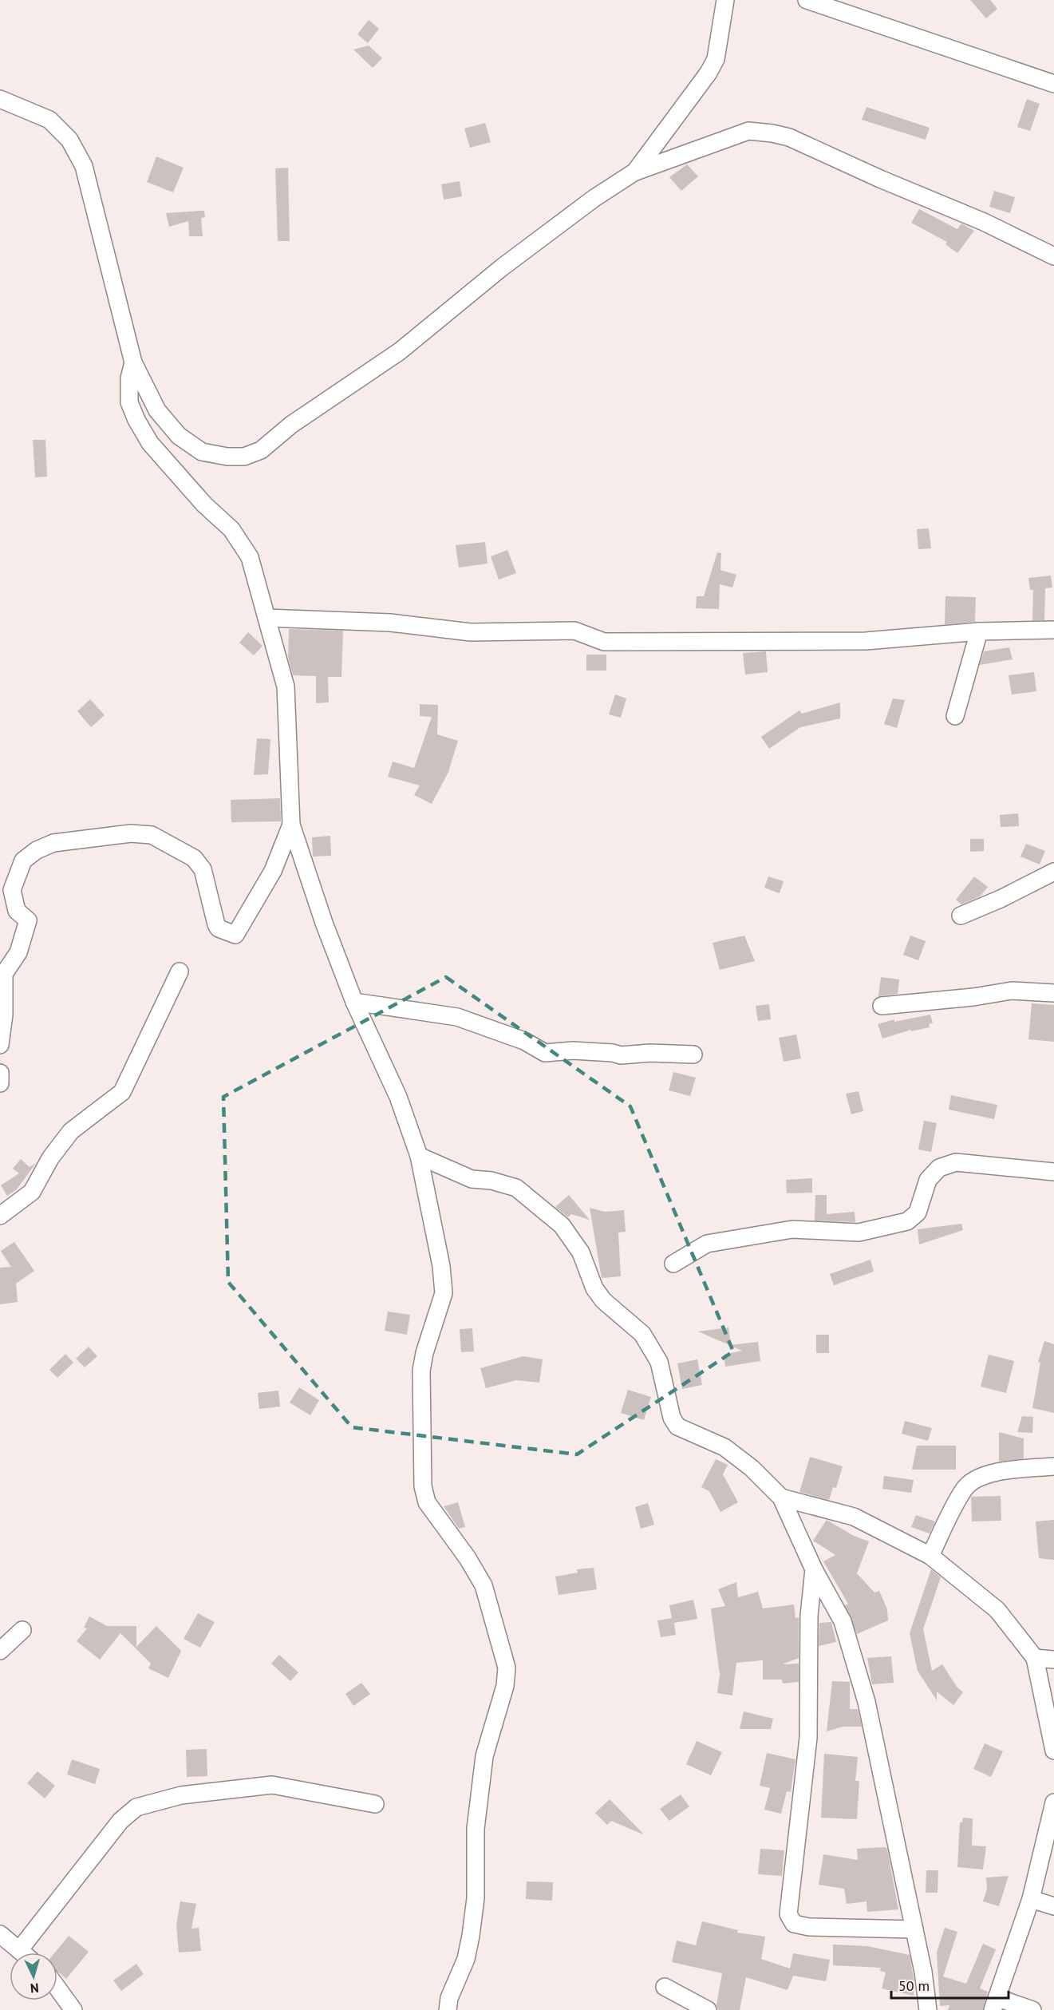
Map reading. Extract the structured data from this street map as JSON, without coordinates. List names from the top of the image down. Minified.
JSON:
{"scale_bar":"50 m","north":"bottom"}
